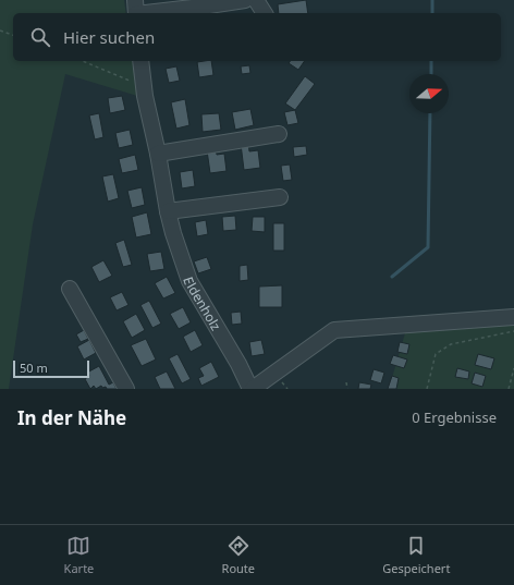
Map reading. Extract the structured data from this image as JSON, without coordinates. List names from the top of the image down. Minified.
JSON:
{"streets":{"street":["Eldenholz"]},"scale_bar":"50 m","north":"right","page":{"search":"Hier suchen","scale":"50 m","heading":["In der Nähe","0 Ergebnisse"],"nav":["Karte","Route","Gespeichert"]}}
